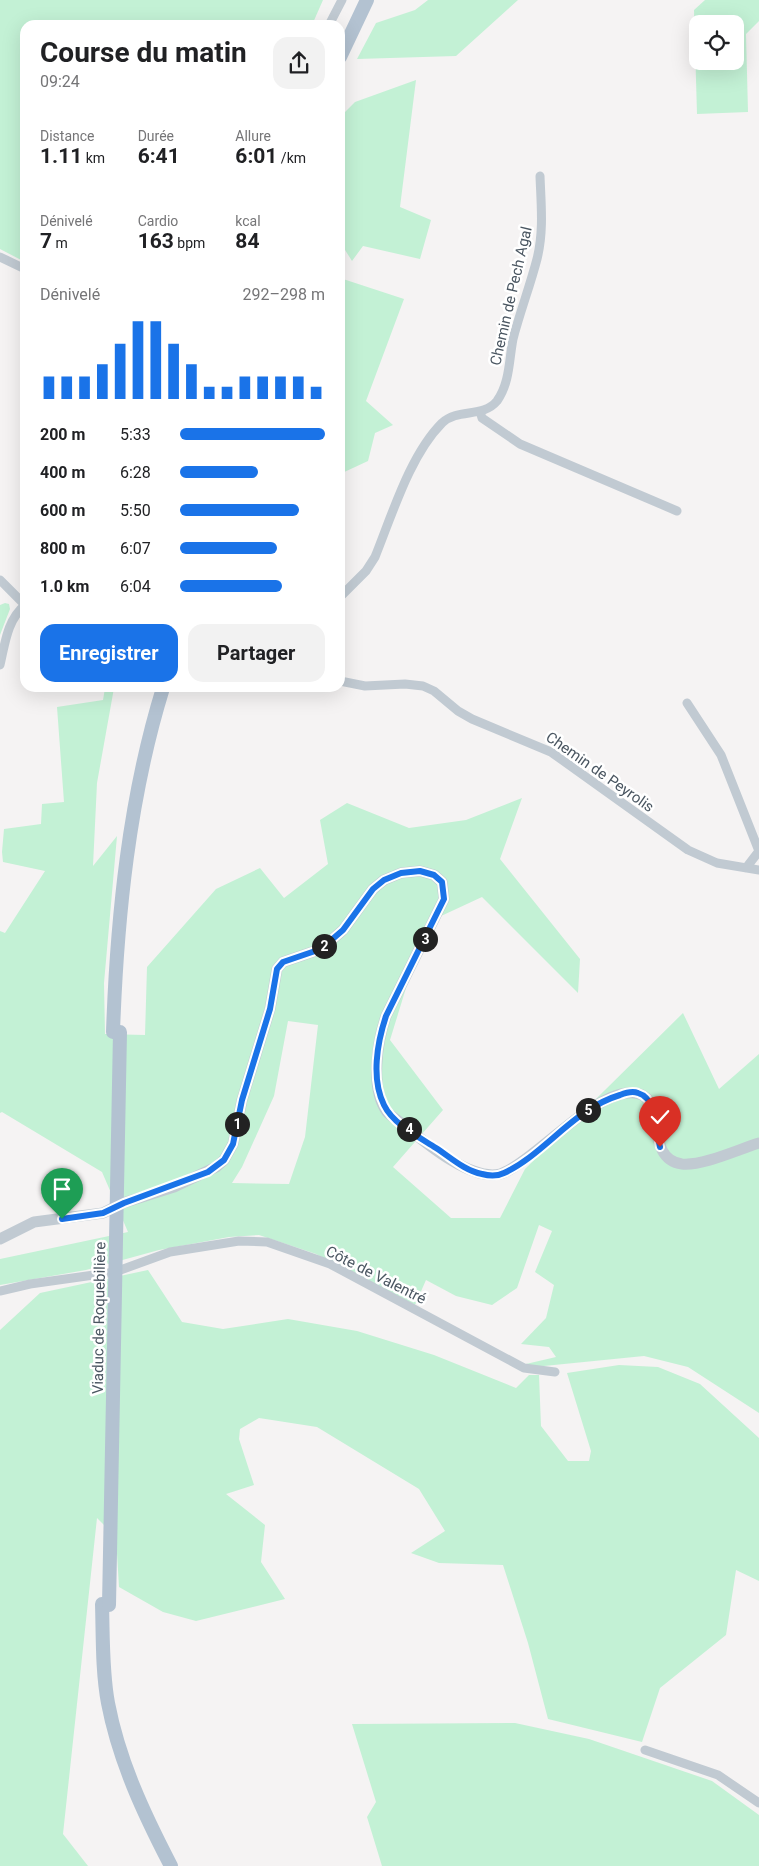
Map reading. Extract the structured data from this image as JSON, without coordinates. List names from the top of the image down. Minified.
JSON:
{"streets":{"main road":["Viaduc de Roquebilière"],"street":["Chemin de Pech Agal","Chemin de Peyrolis","Côte de Valentré"]},"page":{"heading":["Course du matin","09:24"],"stats":[["Distance","1.11 km"],["Durée","6:41"],["Allure","6:01 /km"],["Dénivelé","7 m"],["Cardio","163 bpm"],["kcal","84"]],"chart":["Dénivelé","292–298 m"],"list":[{"name":"200 m","note":"5:33"},{"name":"400 m","note":"6:28"},{"name":"600 m","note":"5:50"},{"name":"800 m","note":"6:07"},{"name":"1.0 km","note":"6:04"}],"buttons":["Enregistrer","Partager"],"pins":["3","2","5","1","4"]}}
